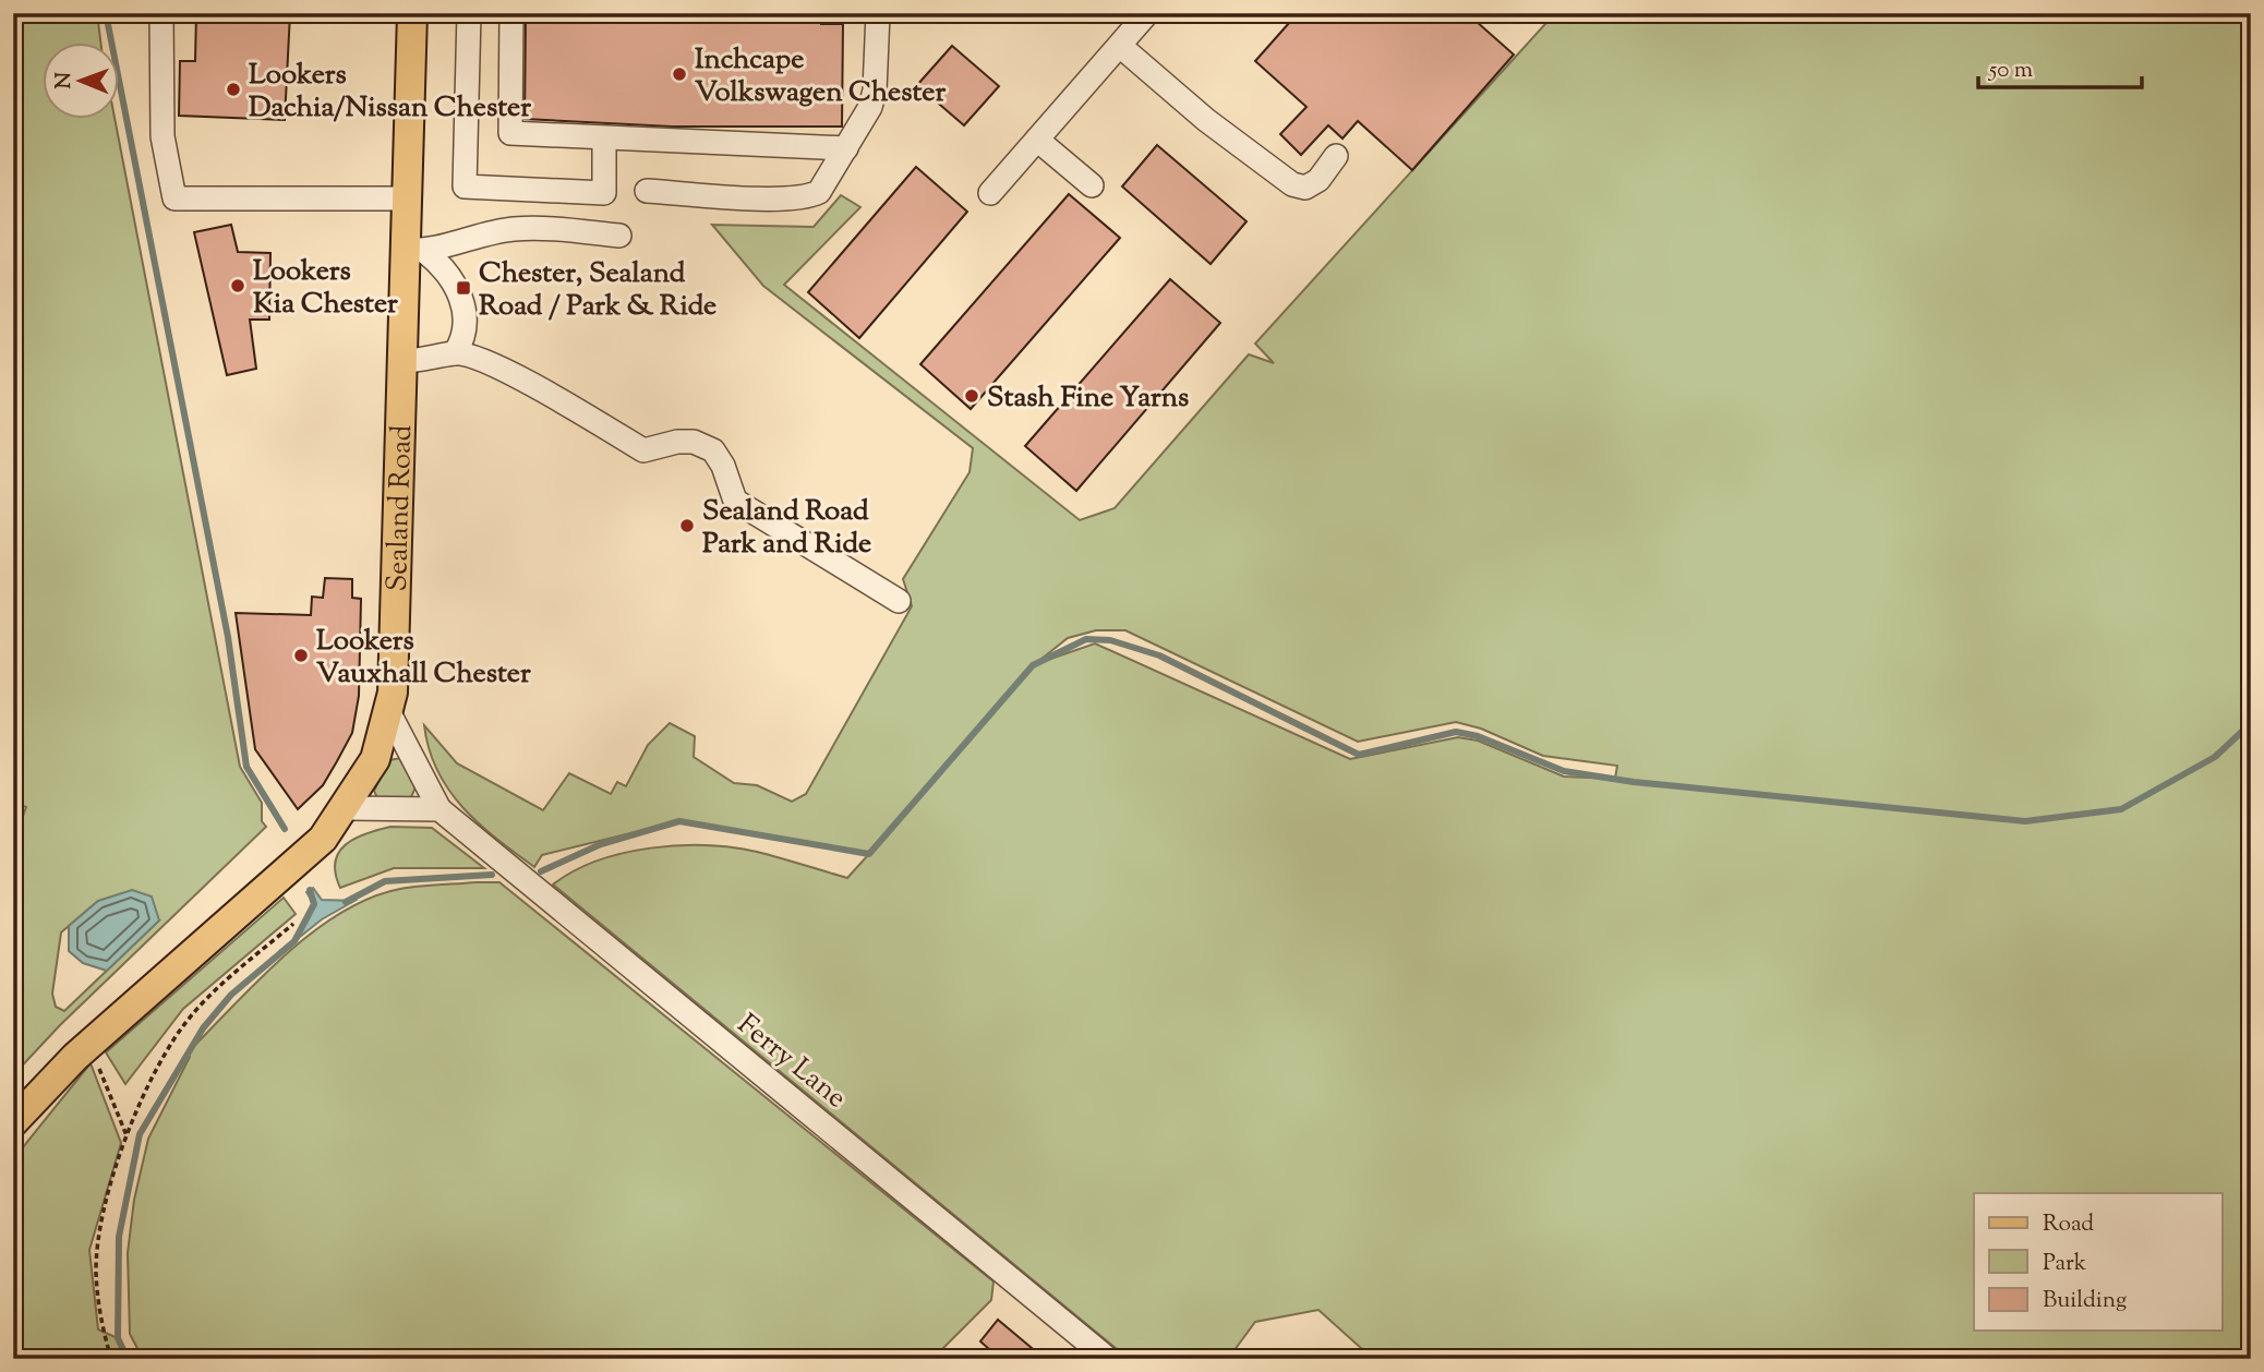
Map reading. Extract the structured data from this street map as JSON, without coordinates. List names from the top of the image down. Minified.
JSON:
{"streets":{"main road":["Sealand Road"],"street":["Ferry Lane"]},"crossings":[["Sealand Road","Ferry Lane"]],"places":{"other":["Inchcape Volkswagen Chester","Lookers Dachia/Nissan Chester","Lookers Kia Chester","Stash Fine Yarns","Sealand Road Park and Ride","Lookers Vauxhall Chester"],"transit":["Chester, Sealand Road / Park & Ride"]},"legend":["Road","Park","Building"],"scale_bar":"50 m","north":"left"}
